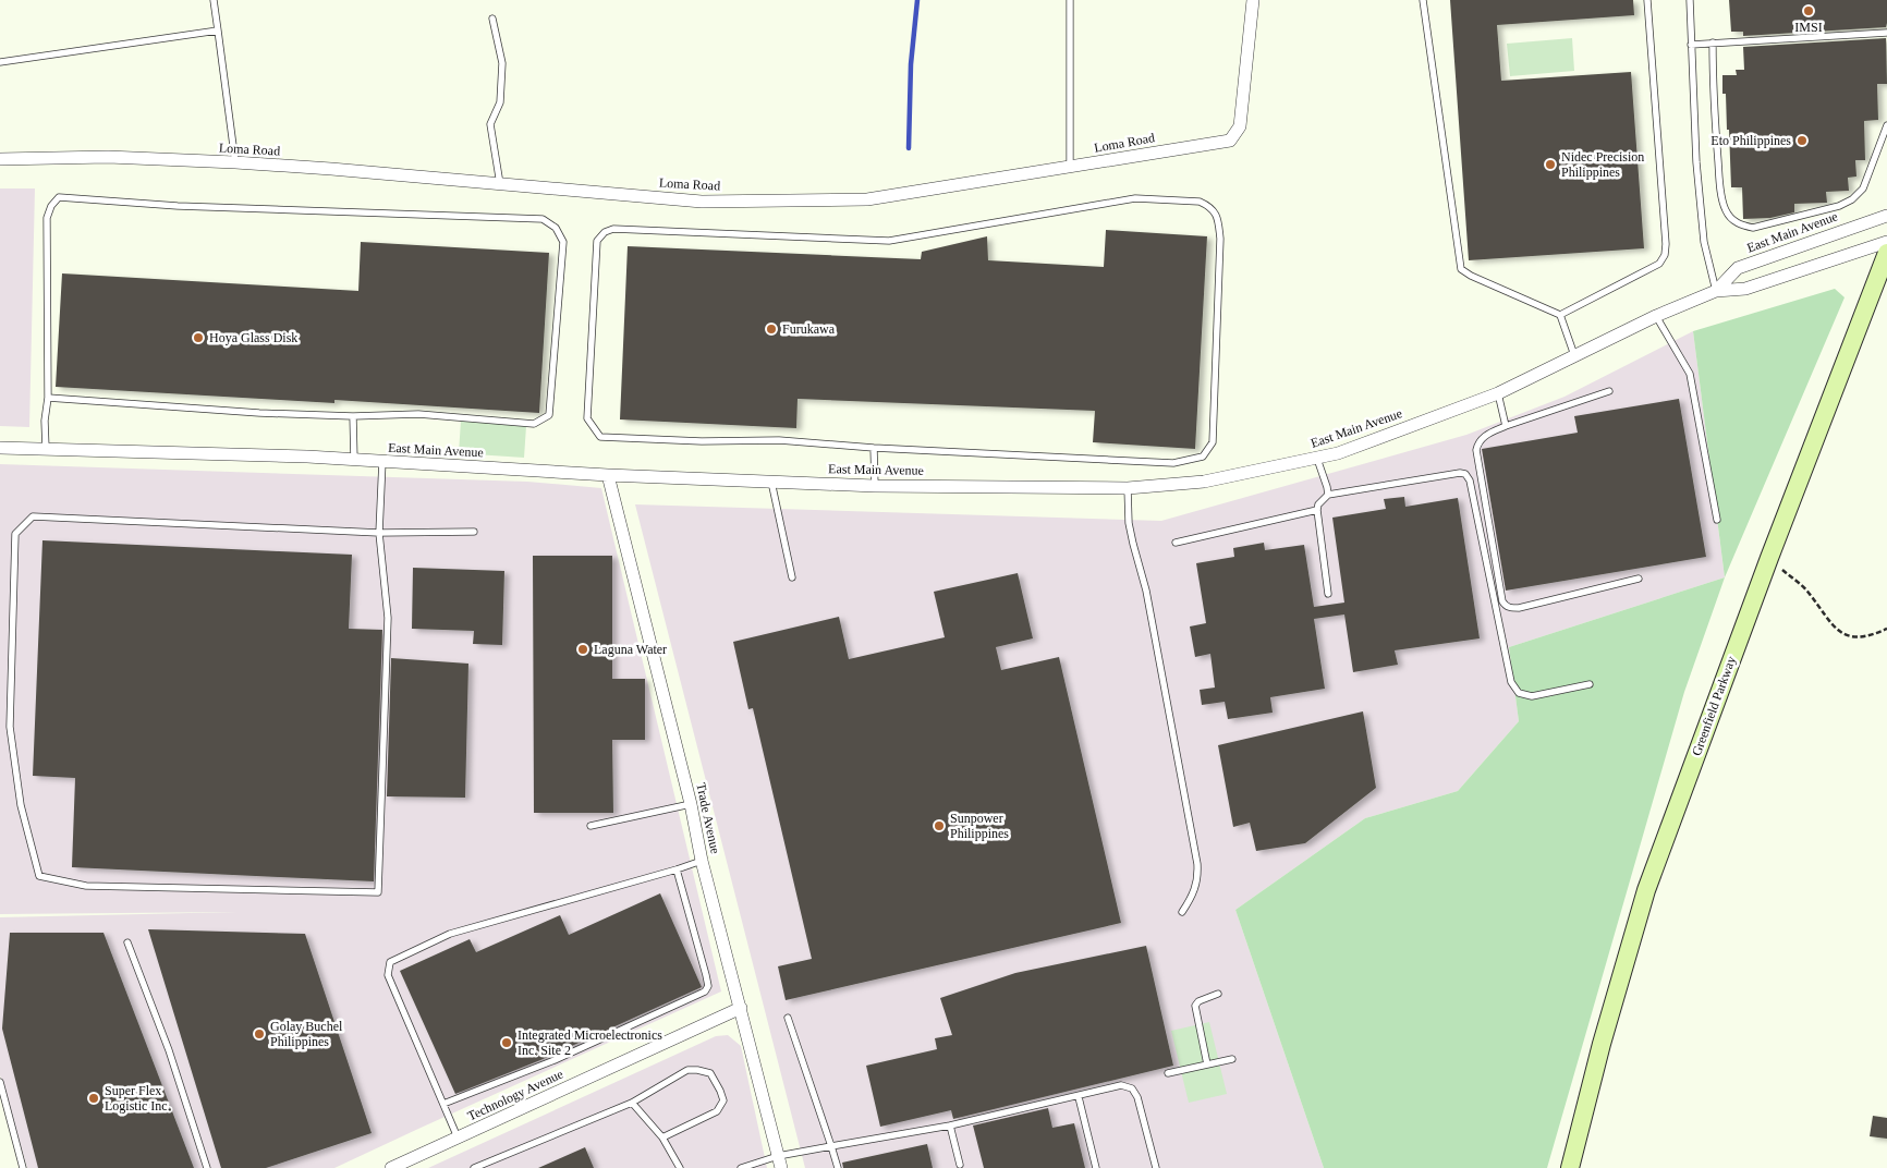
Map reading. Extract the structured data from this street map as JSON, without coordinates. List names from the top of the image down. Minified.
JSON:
{"streets":{"main road":["Greenfield Parkway"],"street":["Loma Road","East Main Avenue","Trade Avenue","Technology Avenue"]},"crossings":[["East Main Avenue","Trade Avenue"],["Trade Avenue","Technology Avenue"]],"places":["IMSI","Eto Philippines","Nidec Precision Philippines","Furukawa","Hoya Glass Disk","Laguna Water","Sunpower Philippines","Golay Buchel Philippines","Integrated Microelectronics Inc. Site 2","Super Flex Logistic Inc."]}
